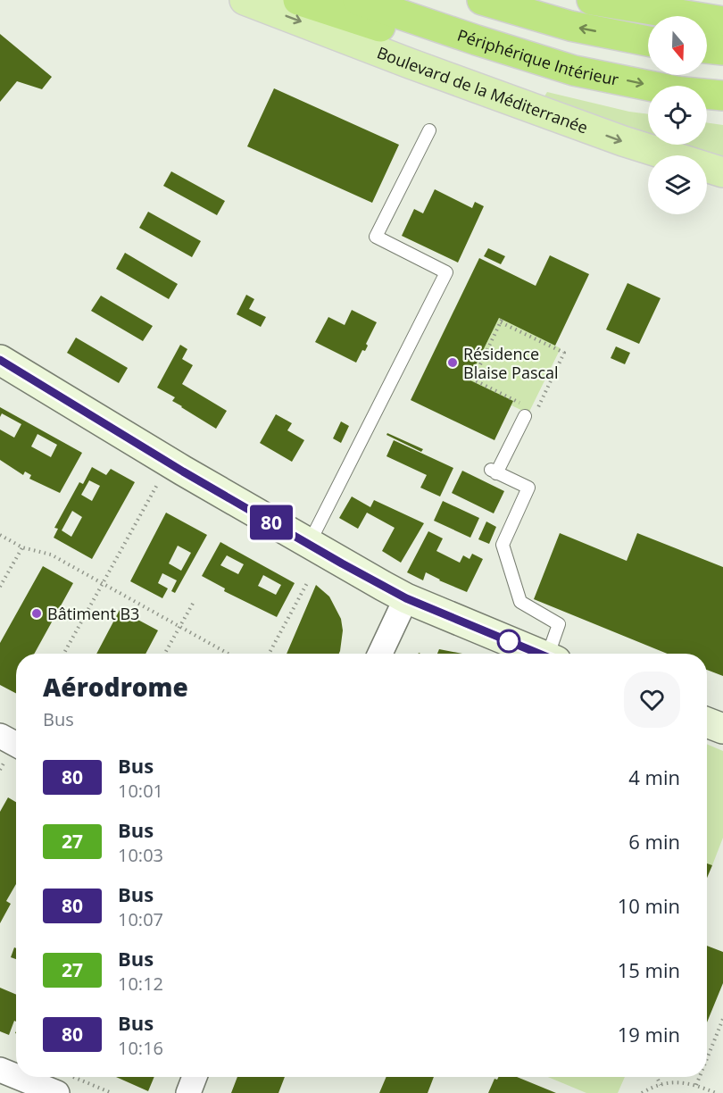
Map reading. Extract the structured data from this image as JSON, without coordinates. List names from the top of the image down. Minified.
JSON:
{"streets":{"highway":["Périphérique Intérieur"],"main road":["Boulevard de la Méditerranée"]},"one_way":["Boulevard de la Méditerranée"],"places":["Résidence Blaise Pascal","Bâtiment B3"],"lines":["bus line 80"],"north":"bottom","page":{"on_map":"80","heading":["Aérodrome","Bus"],"list":[{"mark":"80","name":"Bus","note":"10:01","value":"4 min"},{"mark":"27","name":"Bus","note":"10:03","value":"6 min"},{"mark":"80","name":"Bus","note":"10:07","value":"10 min"},{"mark":"27","name":"Bus","note":"10:12","value":"15 min"},{"mark":"80","name":"Bus","note":"10:16","value":"19 min"}]}}
